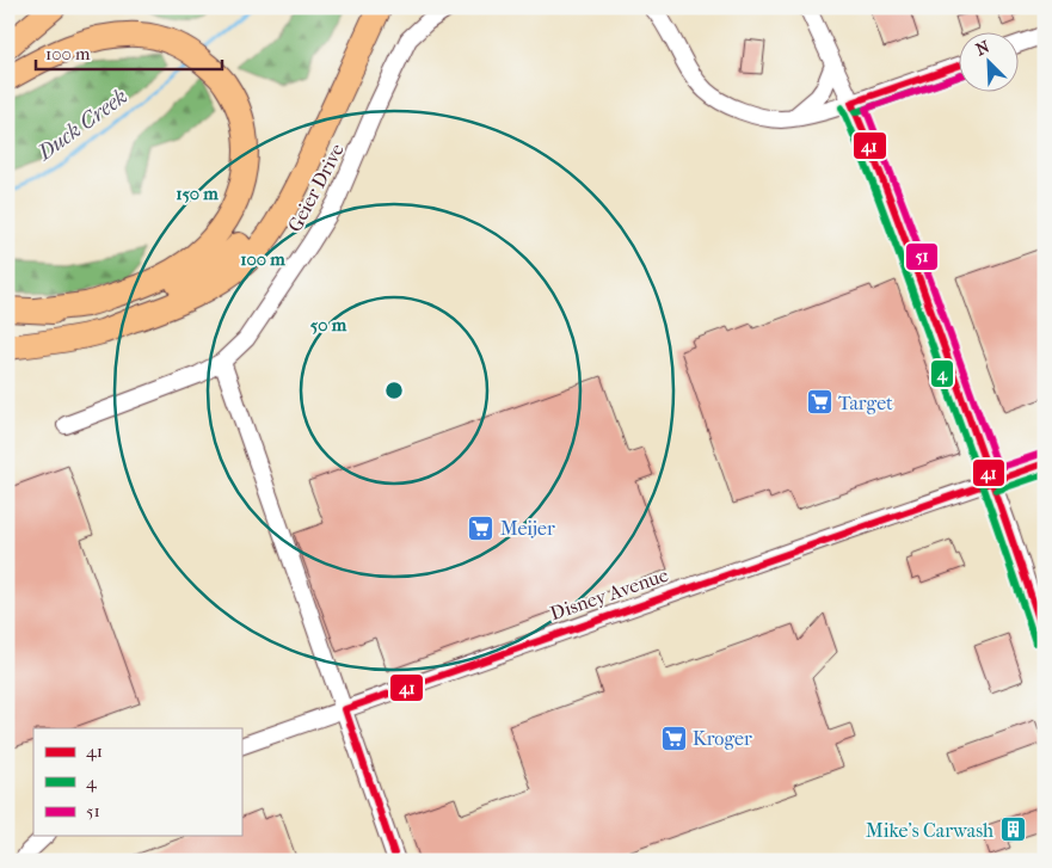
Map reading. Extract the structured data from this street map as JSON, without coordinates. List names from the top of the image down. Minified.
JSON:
{"streets":{"street":["Geier Drive","Disney Avenue"]},"water":["Duck Creek"],"places":{"supermarket":["Target","Meijer","Kroger"],"building":["Mike's Carwash"]},"lines":["transit line 41","transit line 4","transit line 51"],"legend":["41","4","51"],"scale_bar":"100 m","north":"top left","rings":["150 m","100 m","50 m"]}
